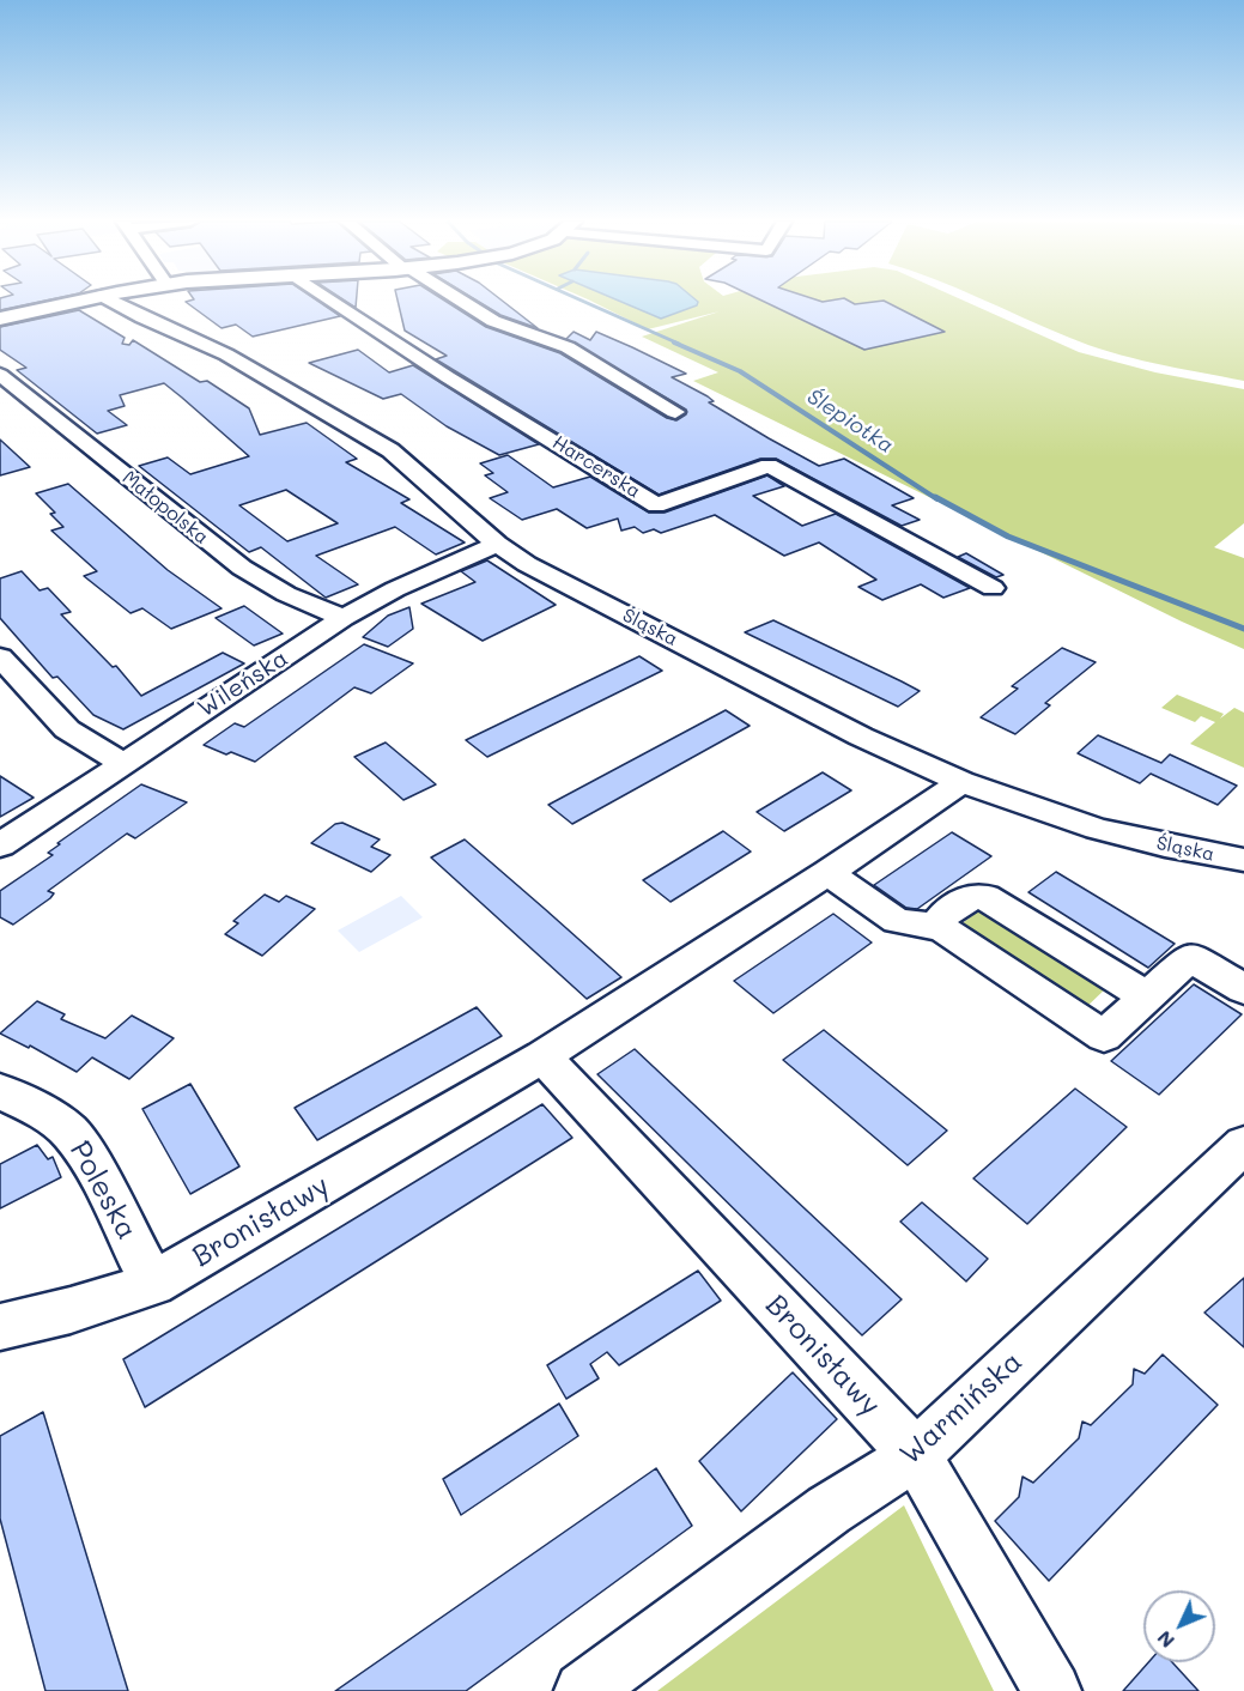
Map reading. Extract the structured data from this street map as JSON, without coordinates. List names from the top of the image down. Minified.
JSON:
{"streets":{"street":["Harcerska","Małopolska","Śląska","Wileńska","Poleska","Bronisławy","Warmińska"]},"crossings":[["Małopolska","Wileńska"],["Śląska","Wileńska"],["Śląska","Bronisławy"],["Poleska","Bronisławy"],["Bronisławy","Warmińska"]],"water":["Ślepiotka"],"north":"bottom left"}
